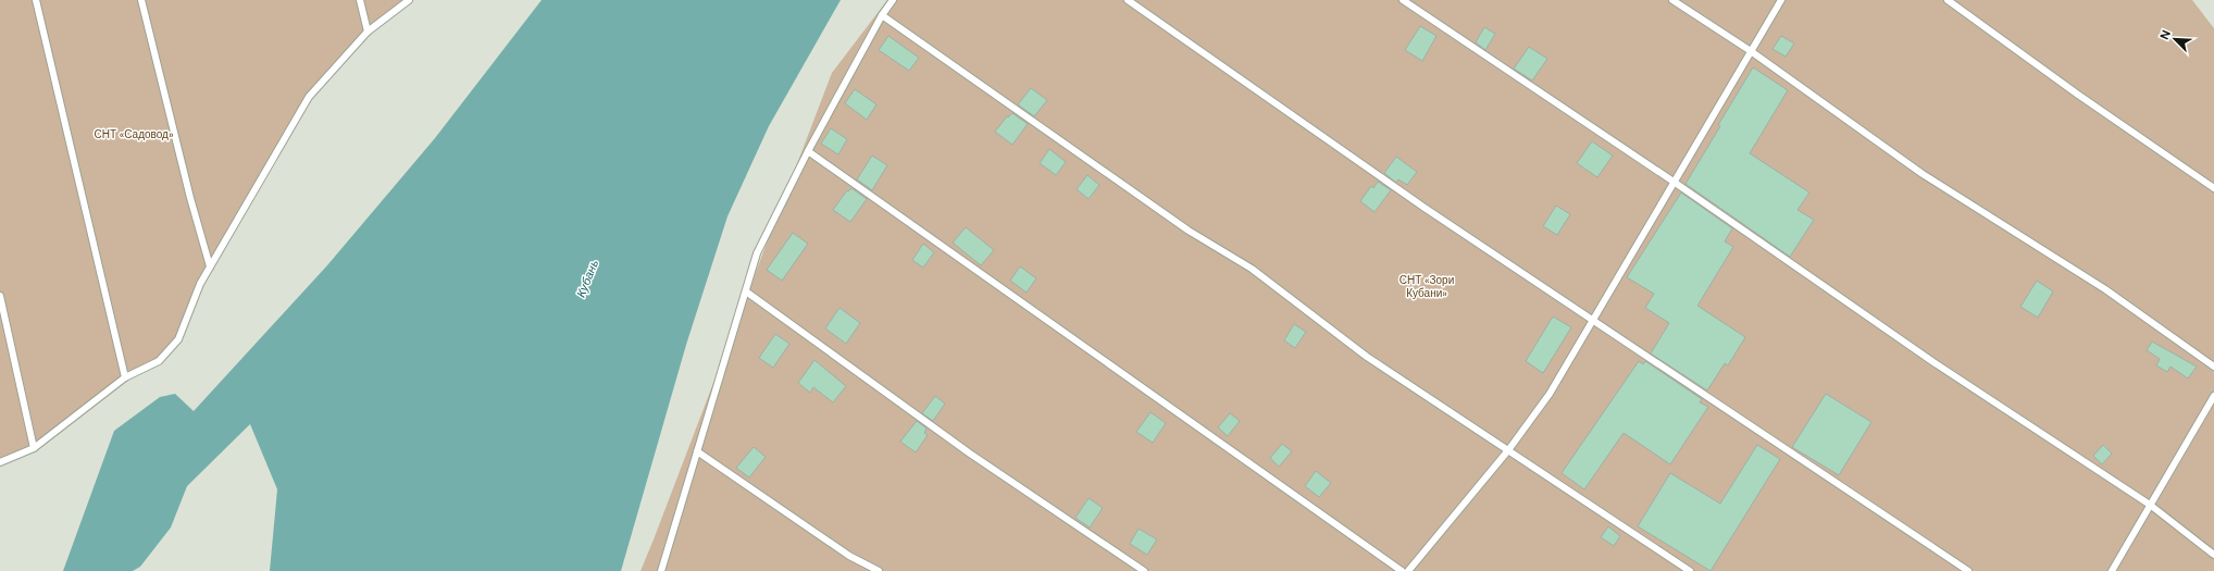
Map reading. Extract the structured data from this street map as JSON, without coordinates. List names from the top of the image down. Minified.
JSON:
{"water":["Кубань"],"parks":["СНТ «Садовод»","СНТ «Зори Кубани»"],"north":"top left"}
